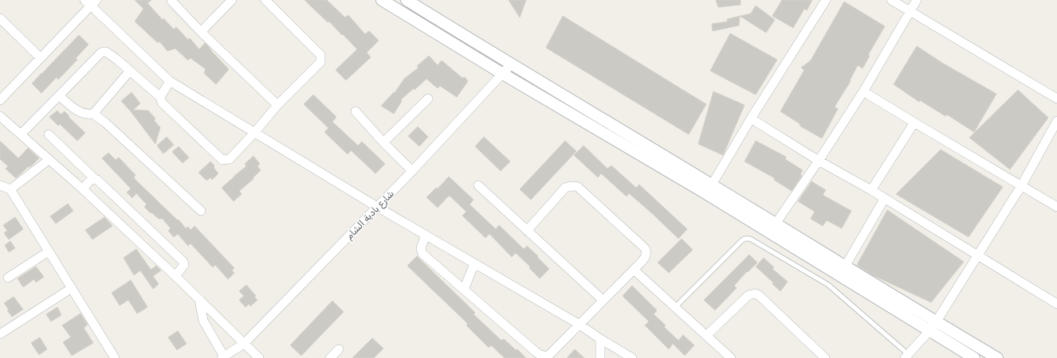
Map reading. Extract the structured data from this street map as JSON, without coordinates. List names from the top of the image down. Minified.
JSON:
{"streets":{"street":["شارع بادية الشام"]}}
